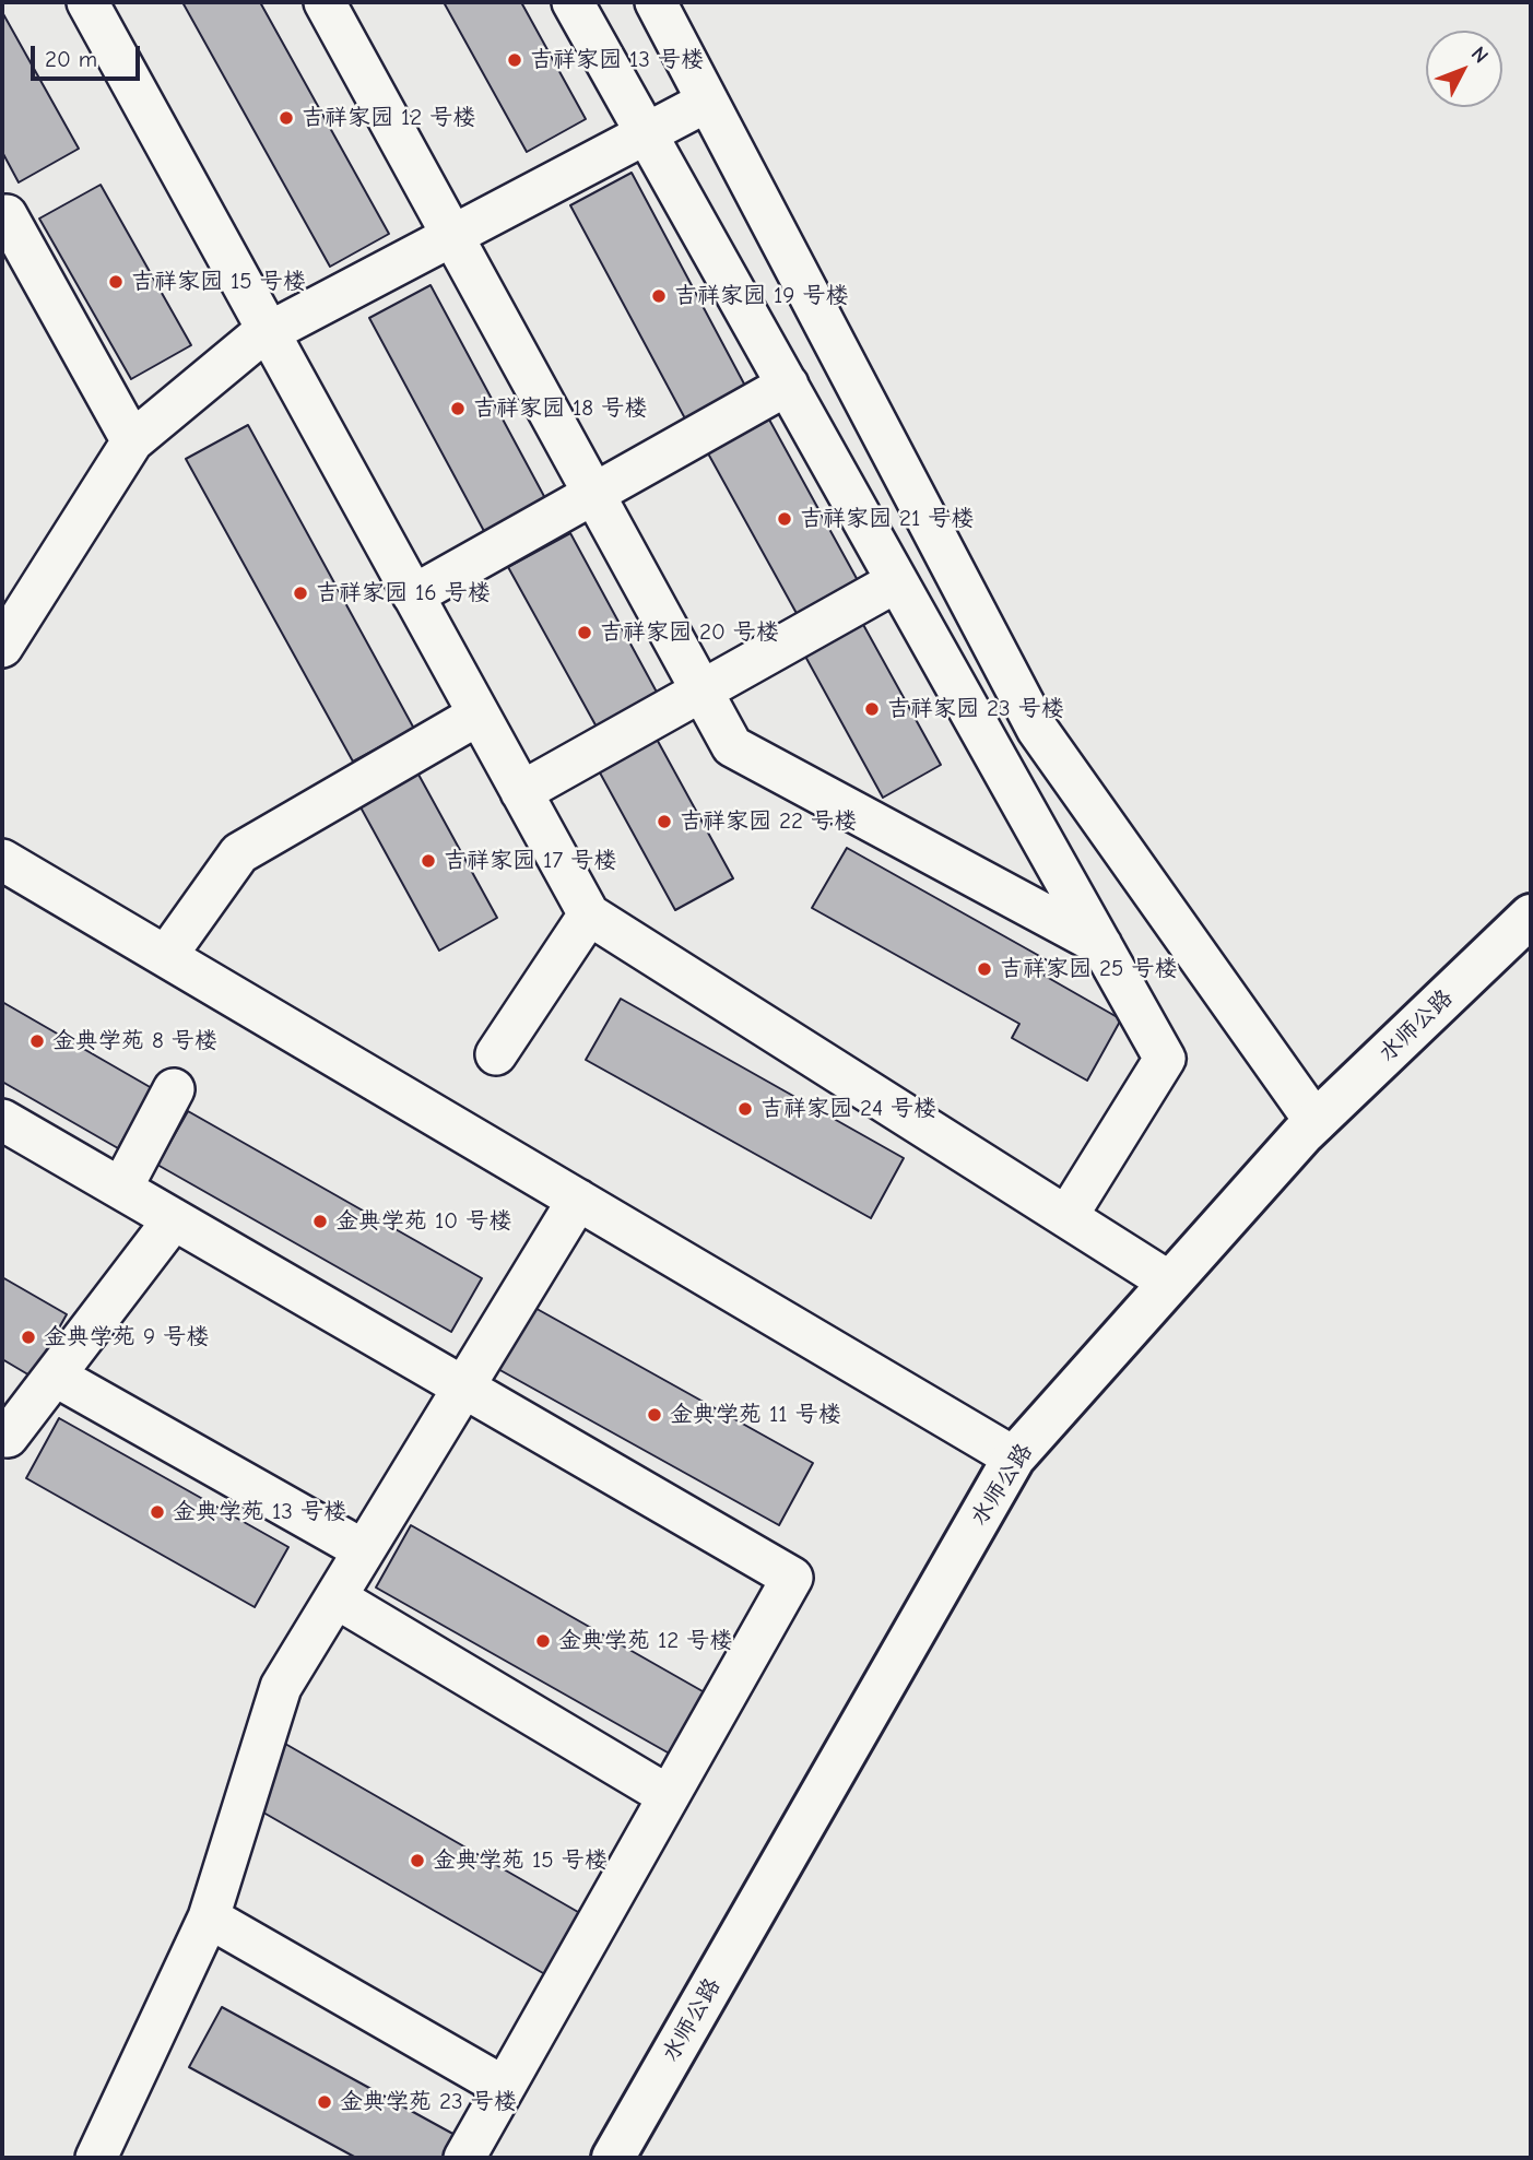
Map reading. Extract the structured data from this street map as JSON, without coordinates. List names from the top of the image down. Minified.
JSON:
{"streets":{"main road":["水师公路"]},"places":["吉祥家园 13 号楼","吉祥家园 12 号楼","吉祥家园 15 号楼","吉祥家园 19 号楼","吉祥家园 18 号楼","吉祥家园 21 号楼","吉祥家园 16 号楼","吉祥家园 20 号楼","吉祥家园 23 号楼","吉祥家园 22 号楼","吉祥家园 17 号楼","吉祥家园 25 号楼","金典学苑 8 号楼","吉祥家园 24 号楼","金典学苑 10 号楼","金典学苑 9 号楼","金典学苑 11 号楼","金典学苑 13 号楼","金典学苑 12 号楼","金典学苑 15 号楼","金典学苑 23 号楼"],"scale_bar":"20 m","north":"top right"}
